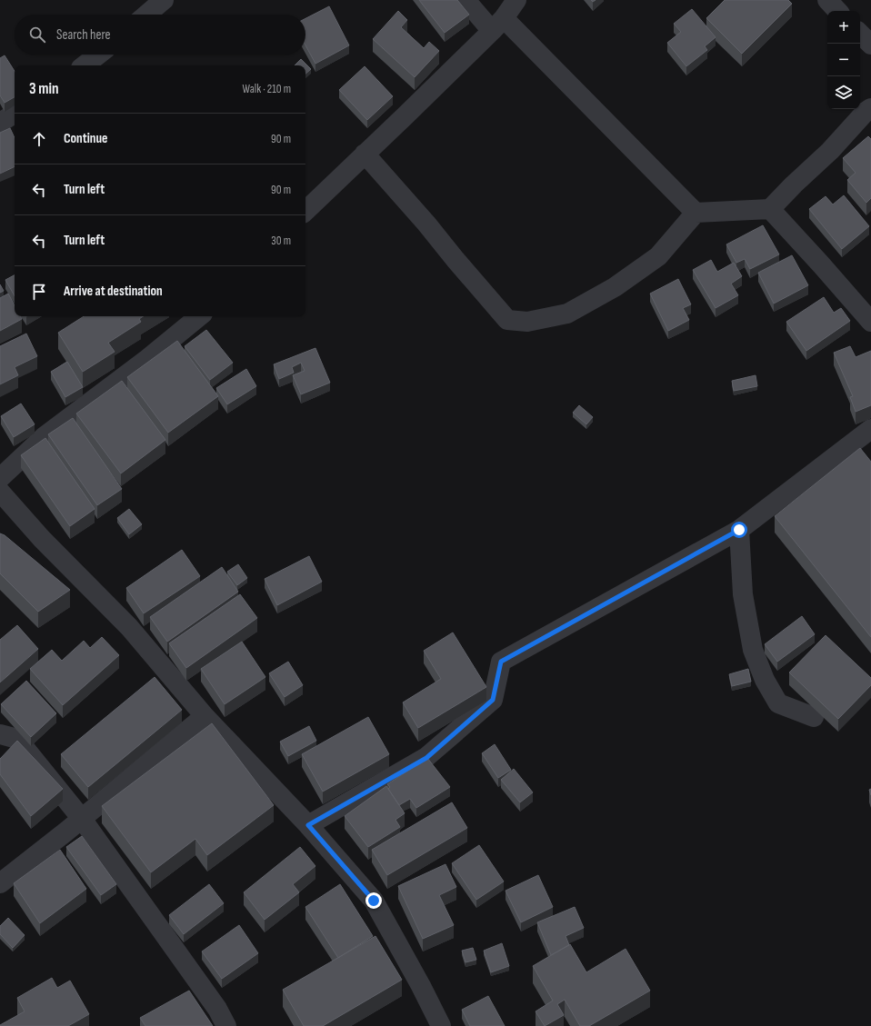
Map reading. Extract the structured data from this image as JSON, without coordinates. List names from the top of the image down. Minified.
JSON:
{"page":{"map_buttons":["+","−"],"search":"Search here","heading":["3 min","Walk · 210 m"],"list":[["Continue","90 m"],["Turn left","90 m"],["Turn left","30 m"],"Arrive at destination"]}}
